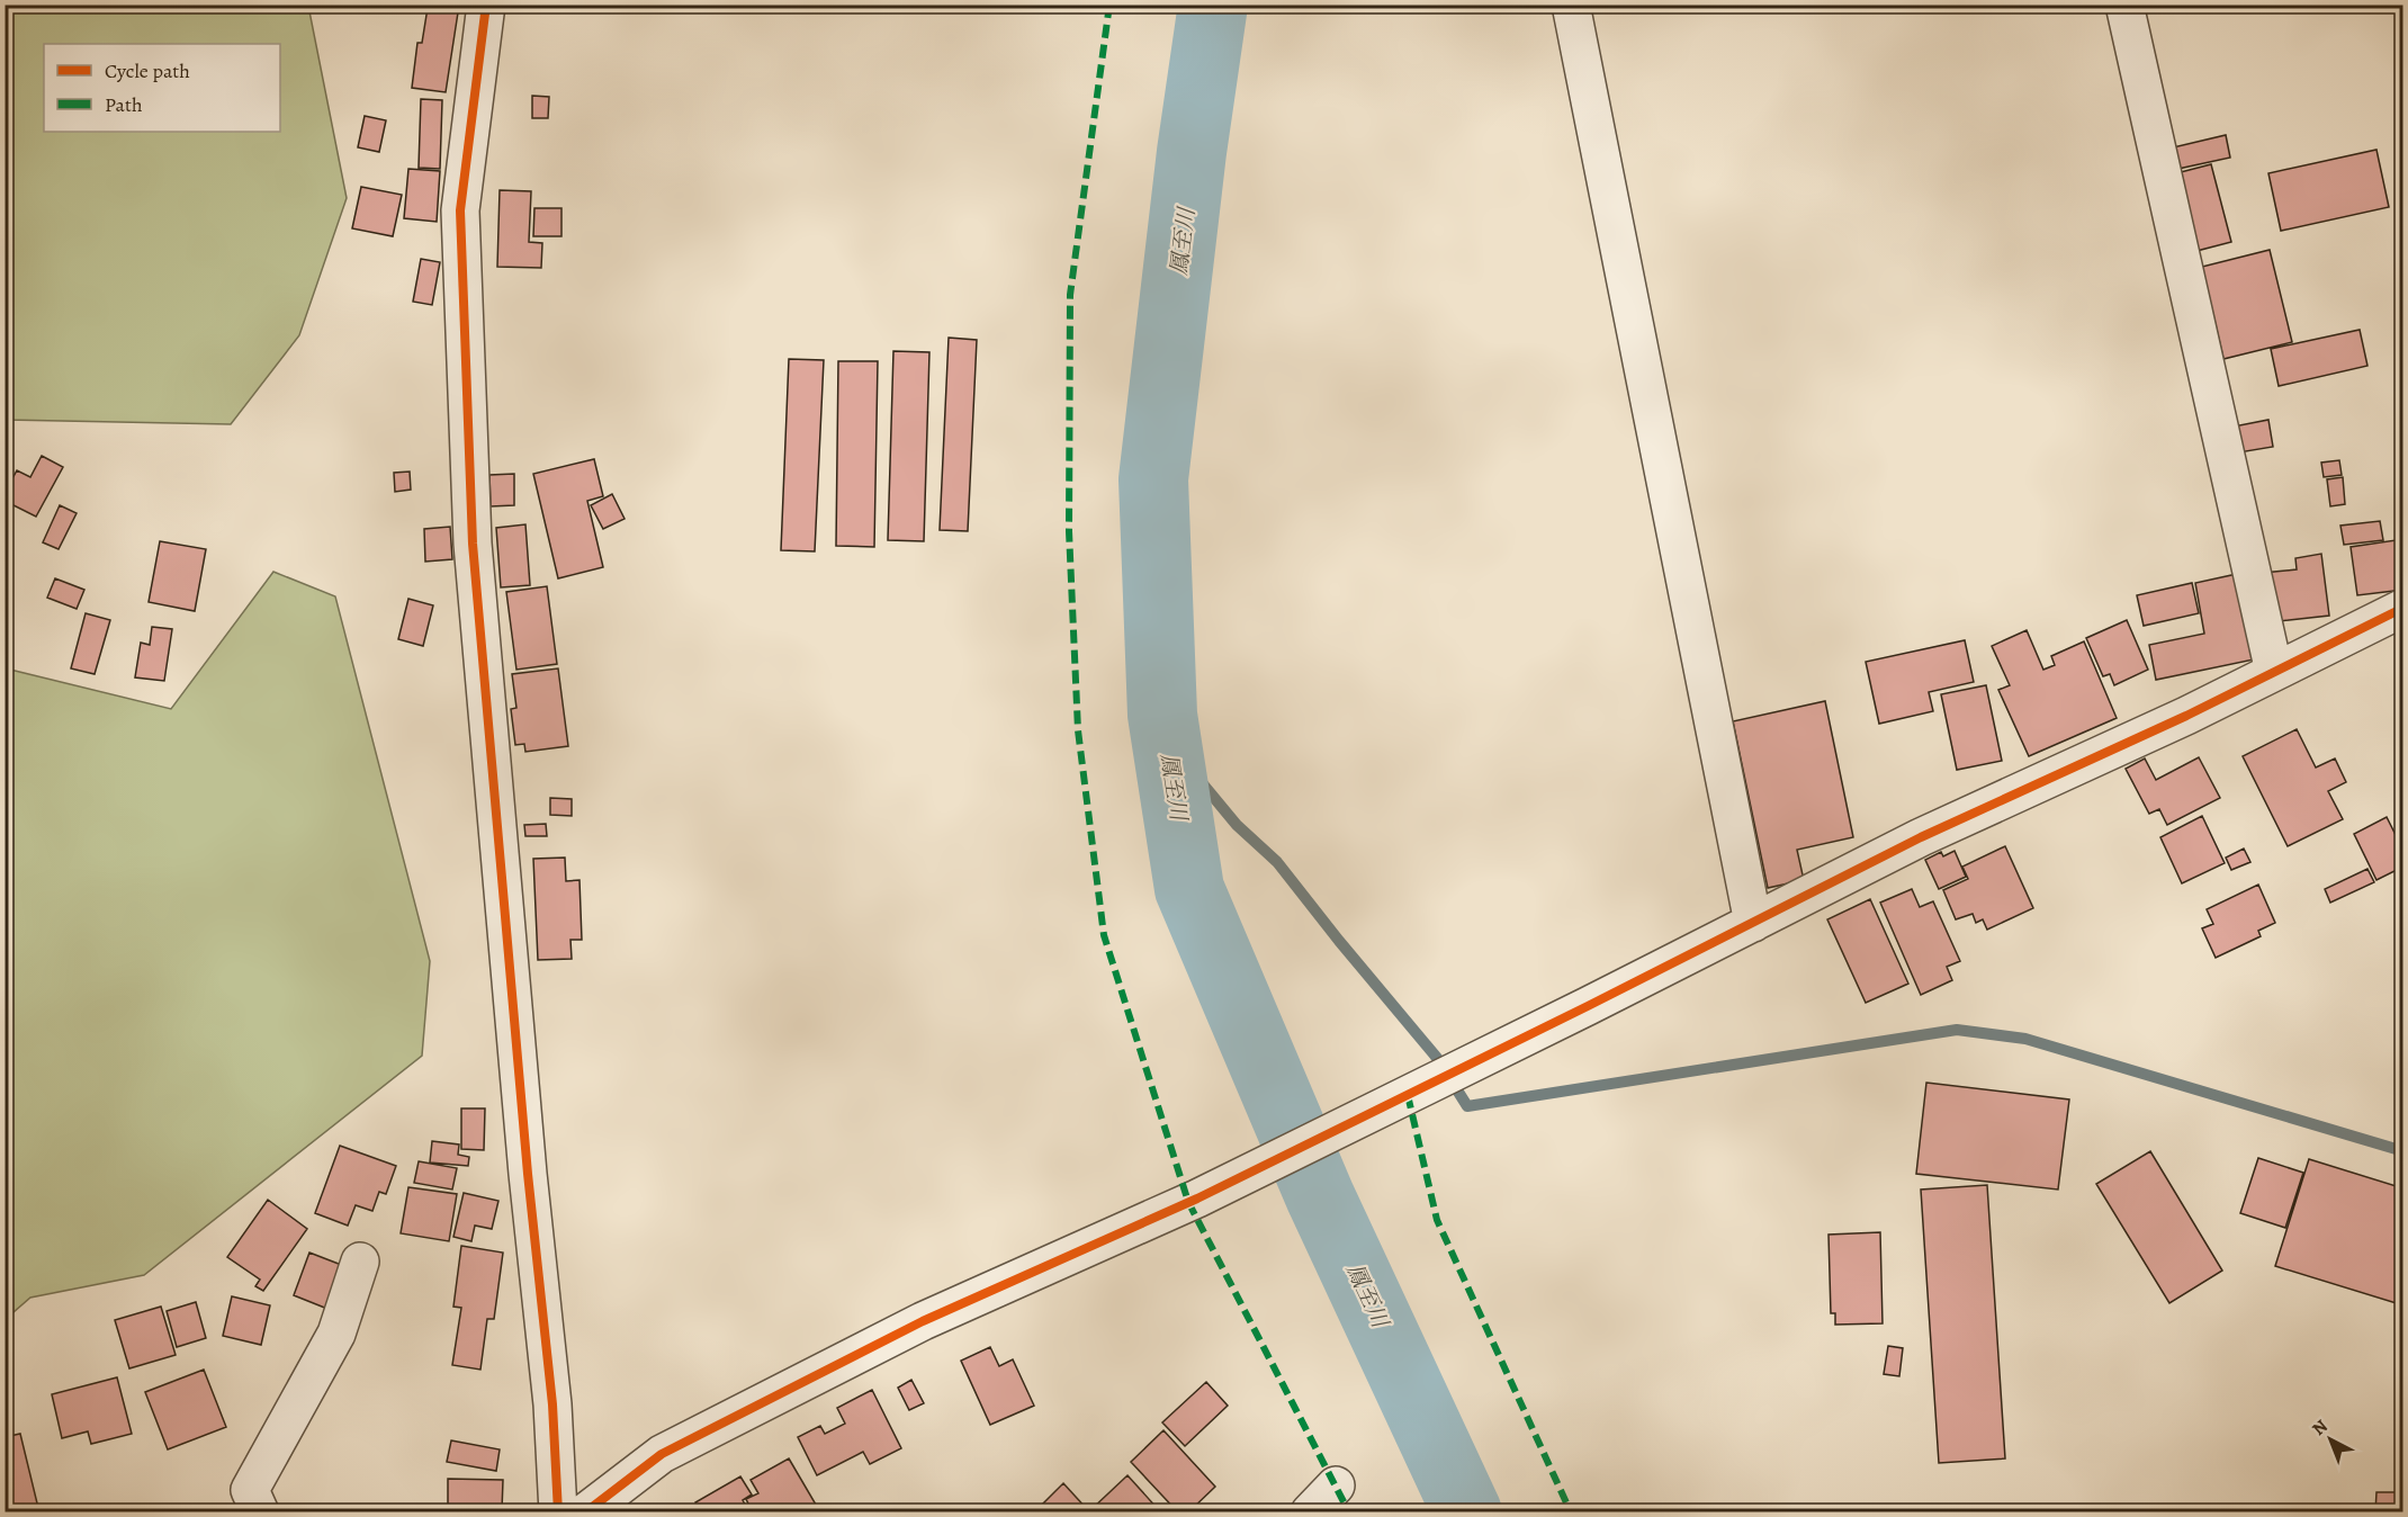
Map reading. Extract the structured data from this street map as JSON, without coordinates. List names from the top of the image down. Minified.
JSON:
{"water":["鳳至川"],"legend":["Cycle path","Path"],"north":"top left"}
